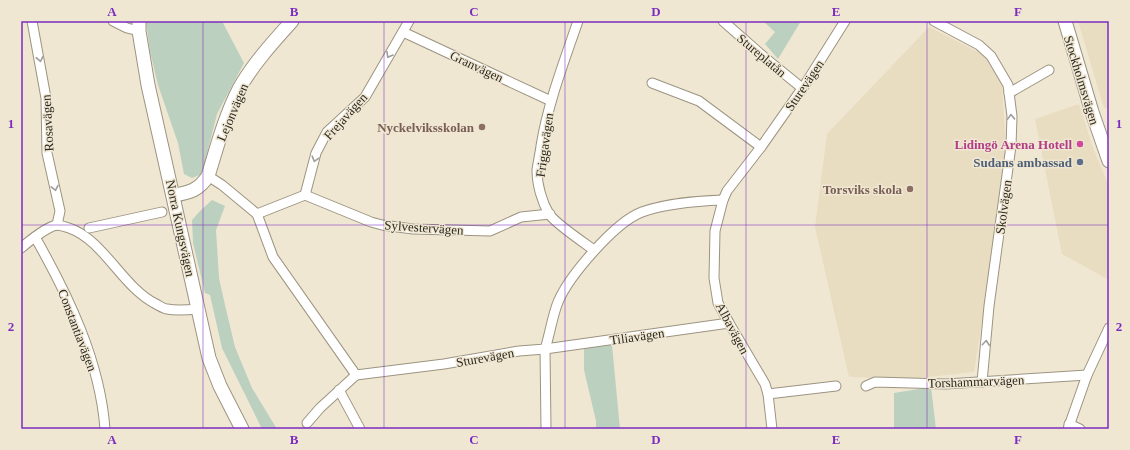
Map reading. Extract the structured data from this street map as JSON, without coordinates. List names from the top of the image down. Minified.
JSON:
{"streets":{"main road":["Stockholmsvägen","Lejonvägen","Norra Kungsvägen"],"street":["Stureplatån","Granvägen","Sturevägen","Frejavägen","Rosavägen","Friggavägen","Skolvägen","Sylvestervägen","Albavägen","Constantiavägen","Tiliavägen","Torshammarvägen"]},"crossings":[["Stureplatån","Sturevägen"],["Granvägen","Frejavägen"],["Granvägen","Friggavägen"],["Sturevägen","Albavägen"],["Sturevägen","Tiliavägen"],["Lejonvägen","Norra Kungsvägen"],["Frejavägen","Sylvestervägen"],["Friggavägen","Sylvestervägen"],["Skolvägen","Torshammarvägen"],["Albavägen","Tiliavägen"]],"one_way":["Frejavägen","Rosavägen","Skolvägen"],"places":["Nyckelviksskolan","Lidingö Arena Hotell","Sudans ambassad","Torsviks skola"],"grid":{"columns":["A","B","C","D","E","F"],"rows":["1","2"]}}
